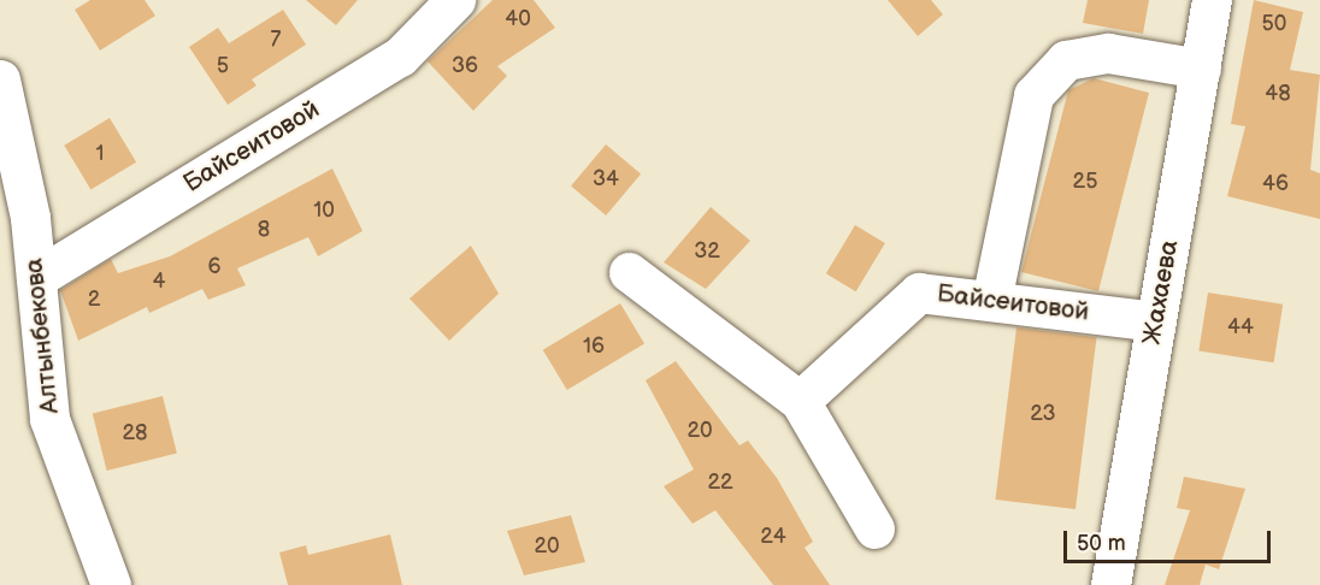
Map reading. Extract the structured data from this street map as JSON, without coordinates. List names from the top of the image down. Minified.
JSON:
{"streets":{"street":["Байсеитовой","Жахаева","Алтынбекова"]},"crossings":[["Байсеитовой","Жахаева"],["Байсеитовой","Алтынбекова"]],"house_numbers":["40","50","7","5","36","48","1","34","25","46","10","8","32","6","4","2","44","16","23","20","28","22","24","20"],"scale_bar":"50 m"}
